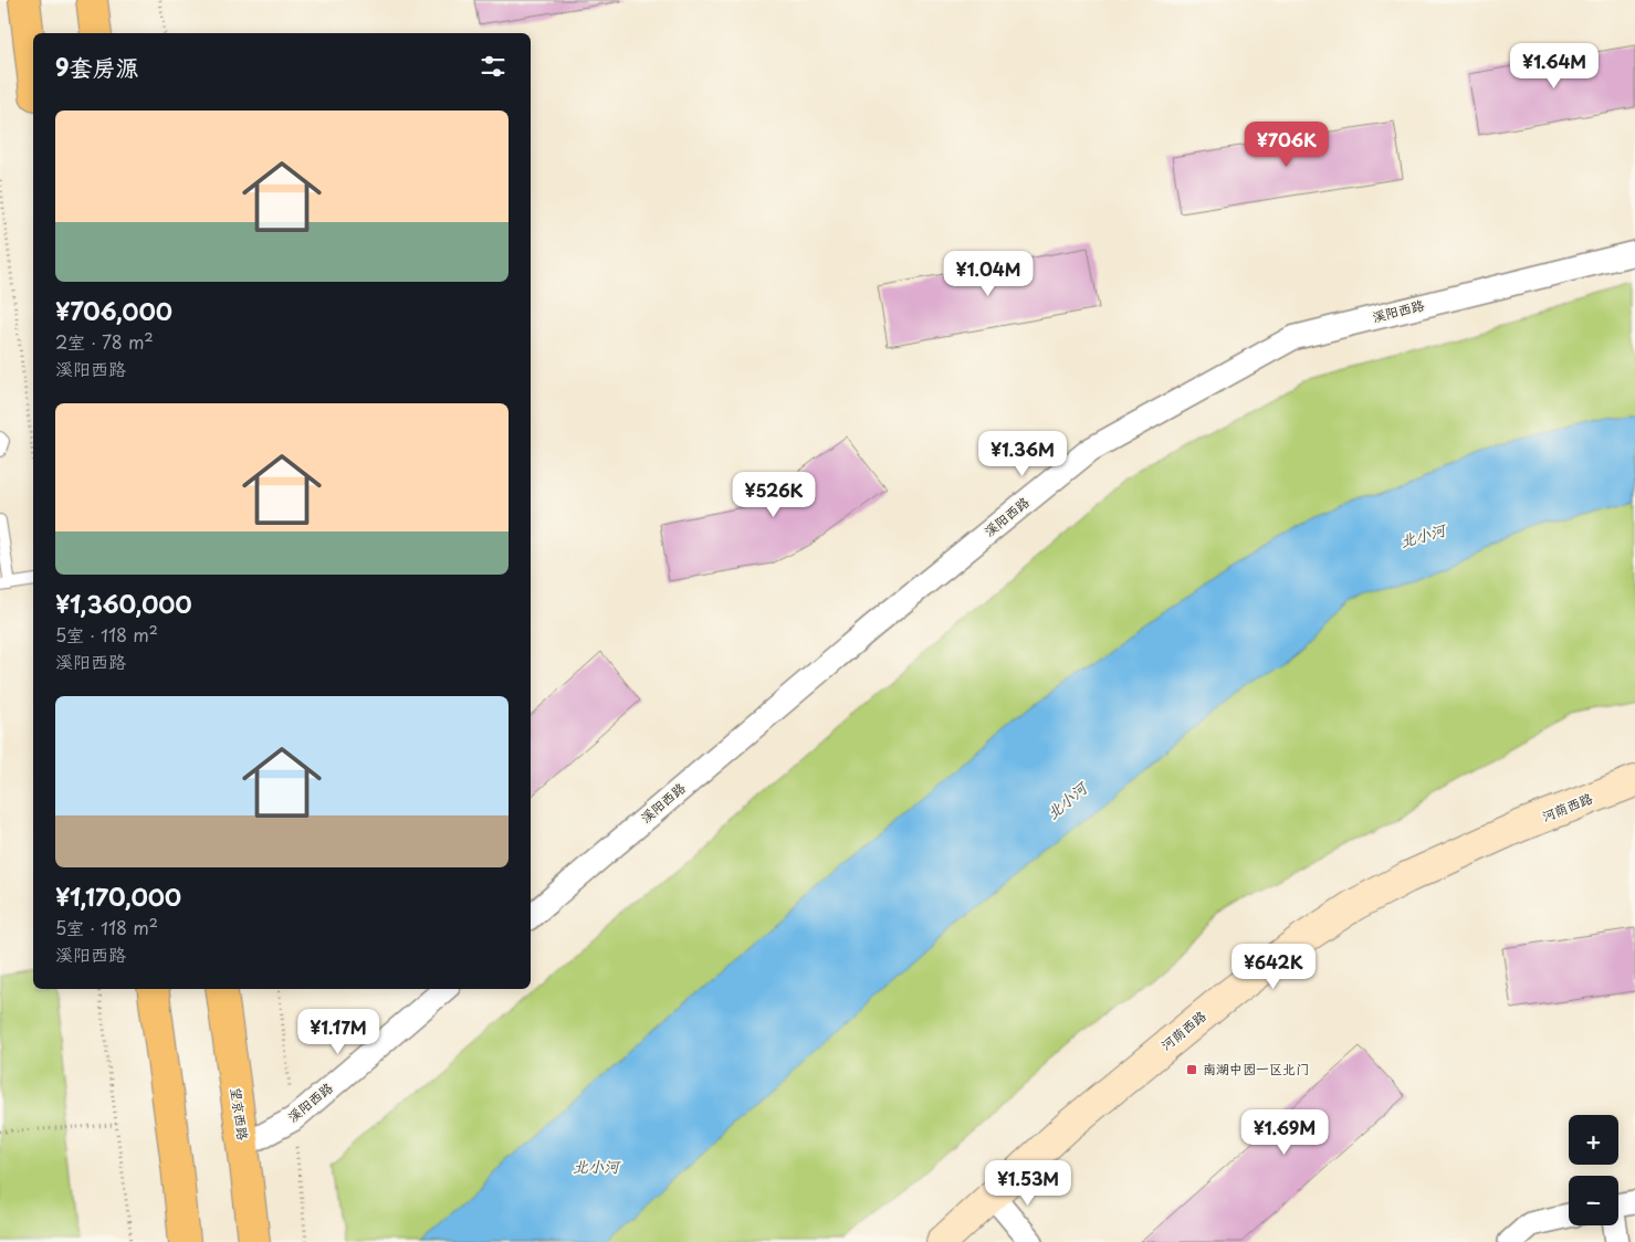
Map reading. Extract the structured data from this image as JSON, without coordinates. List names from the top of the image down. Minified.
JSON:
{"streets":{"main road":["望京西路"],"street":["溪阳西路","河荫西路"]},"crossings":[["溪阳西路","望京西路"]],"water":["北小河"],"places":{"transit":["南湖中园一区北门"]},"page":{"heading":"9套房源","price":["¥1.64M","¥706K","¥1.04M","¥1.36M","¥526K","¥642K","¥1.17M","¥1.69M","¥1.53M"],"list":[{"name":"¥706,000","note":"2室 · 78 m² · 溪阳西路"},{"name":"¥1,360,000","note":"5室 · 118 m² · 溪阳西路"},{"name":"¥1,170,000","note":"5室 · 118 m² · 溪阳西路"}],"map_buttons":["+","−"]}}
